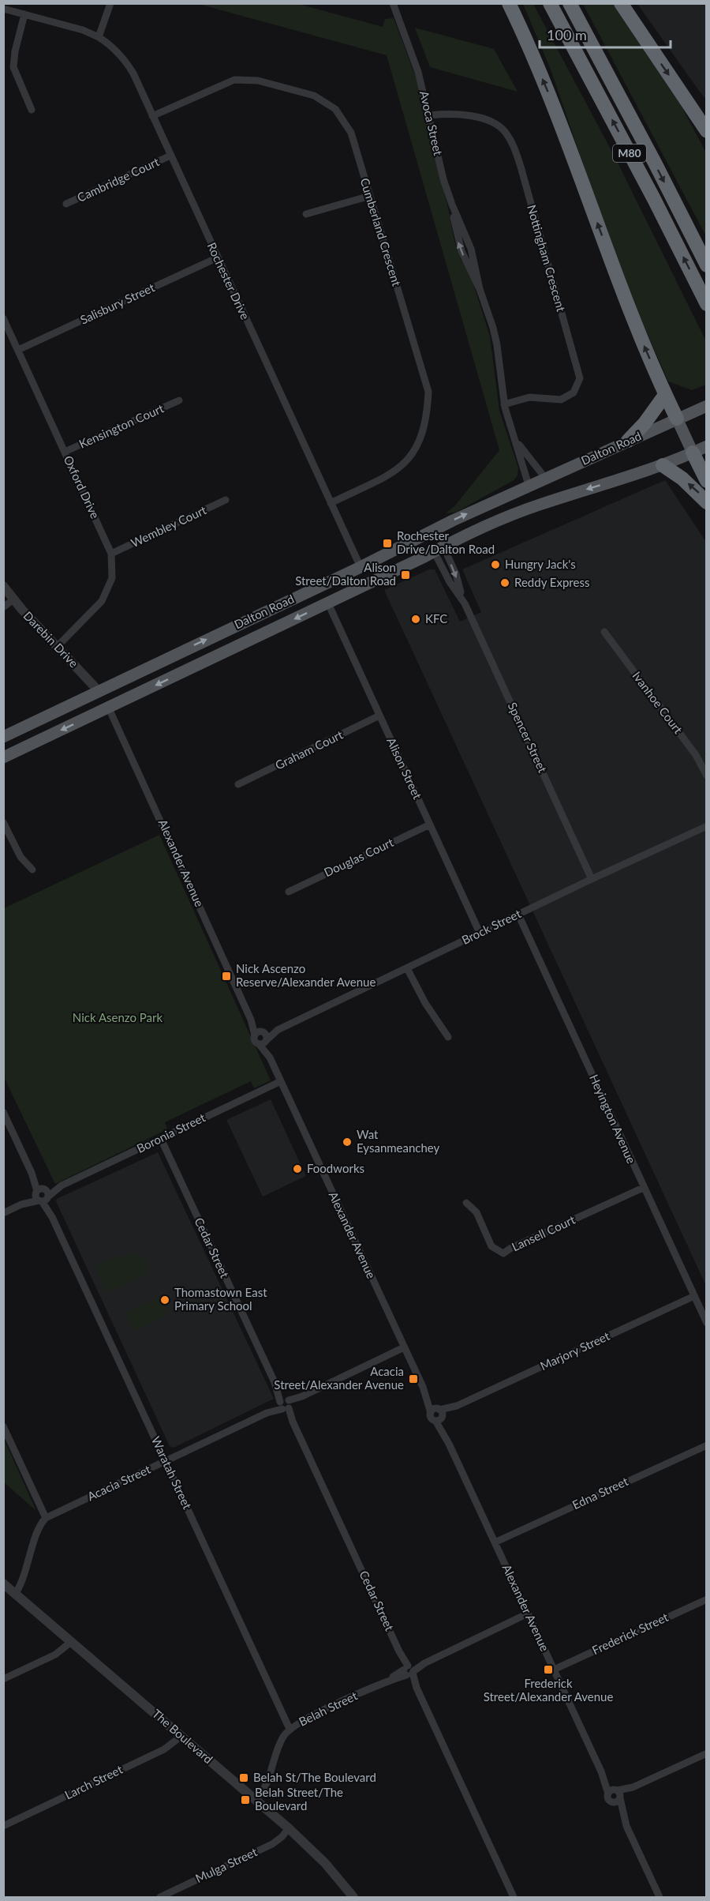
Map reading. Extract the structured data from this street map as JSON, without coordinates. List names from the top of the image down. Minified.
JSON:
{"streets":{"highway":["M80"],"main road":["Dalton Road","Spencer Street"],"street":["Avoca Street","Cambridge Court","Cumberland Crescent","Nottingham Crescent","Rochester Drive","Salisbury Street","Kensington Court","Oxford Drive","Wembley Court","Darebin Drive","Ivanhoe Court","Graham Court","Alison Street","Douglas Court","Alexander Avenue","Brock Street","Heyington Avenue","Boronia Street","Lansell Court","Cedar Street","Marjory Street","Waratah Street","Acacia Street","Edna Street","Frederick Street","Belah Street","The Boulevard","Larch Street","Mulga Street"]},"crossings":[["Avoca Street","Nottingham Crescent"],["Avoca Street","Dalton Road"],["Cambridge Court","Rochester Drive"],["Cumberland Crescent","Rochester Drive"],["Rochester Drive","Salisbury Street"],["Rochester Drive","Dalton Road"],["Salisbury Street","Oxford Drive"],["Kensington Court","Oxford Drive"],["Dalton Road","Darebin Drive"],["Dalton Road","Spencer Street"],["Dalton Road","Alison Street"],["Dalton Road","Alexander Avenue"],["Oxford Drive","Wembley Court"],["Oxford Drive","Darebin Drive"],["Spencer Street","Brock Street"],["Graham Court","Alison Street"],["Alison Street","Douglas Court"],["Alison Street","Brock Street"],["Alexander Avenue","Brock Street"],["Alexander Avenue","Boronia Street"],["Alexander Avenue","Marjory Street"],["Alexander Avenue","Acacia Street"],["Alexander Avenue","Edna Street"],["Alexander Avenue","Frederick Street"],["Alexander Avenue","Belah Street"],["Brock Street","Heyington Avenue"],["Heyington Avenue","Lansell Court"],["Heyington Avenue","Marjory Street"],["Boronia Street","Cedar Street"],["Boronia Street","Waratah Street"],["Cedar Street","Acacia Street"],["Cedar Street","Belah Street"],["Waratah Street","Acacia Street"],["Waratah Street","Belah Street"],["Belah Street","The Boulevard"],["The Boulevard","Larch Street"],["The Boulevard","Mulga Street"]],"parks":["Nick Asenzo Park"],"places":{"transit":["Rochester Drive/Dalton Road","Alison Street/Dalton Road","Nick Ascenzo Reserve/Alexander Avenue","Acacia Street/Alexander Avenue","Frederick Street/Alexander Avenue","Belah St/The Boulevard","Belah Street/The Boulevard"],"other":["Hungry Jack's","Reddy Express","KFC","Wat Eysanmeanchey","Foodworks","Thomastown East Primary School"]},"scale_bar":"100 m"}
